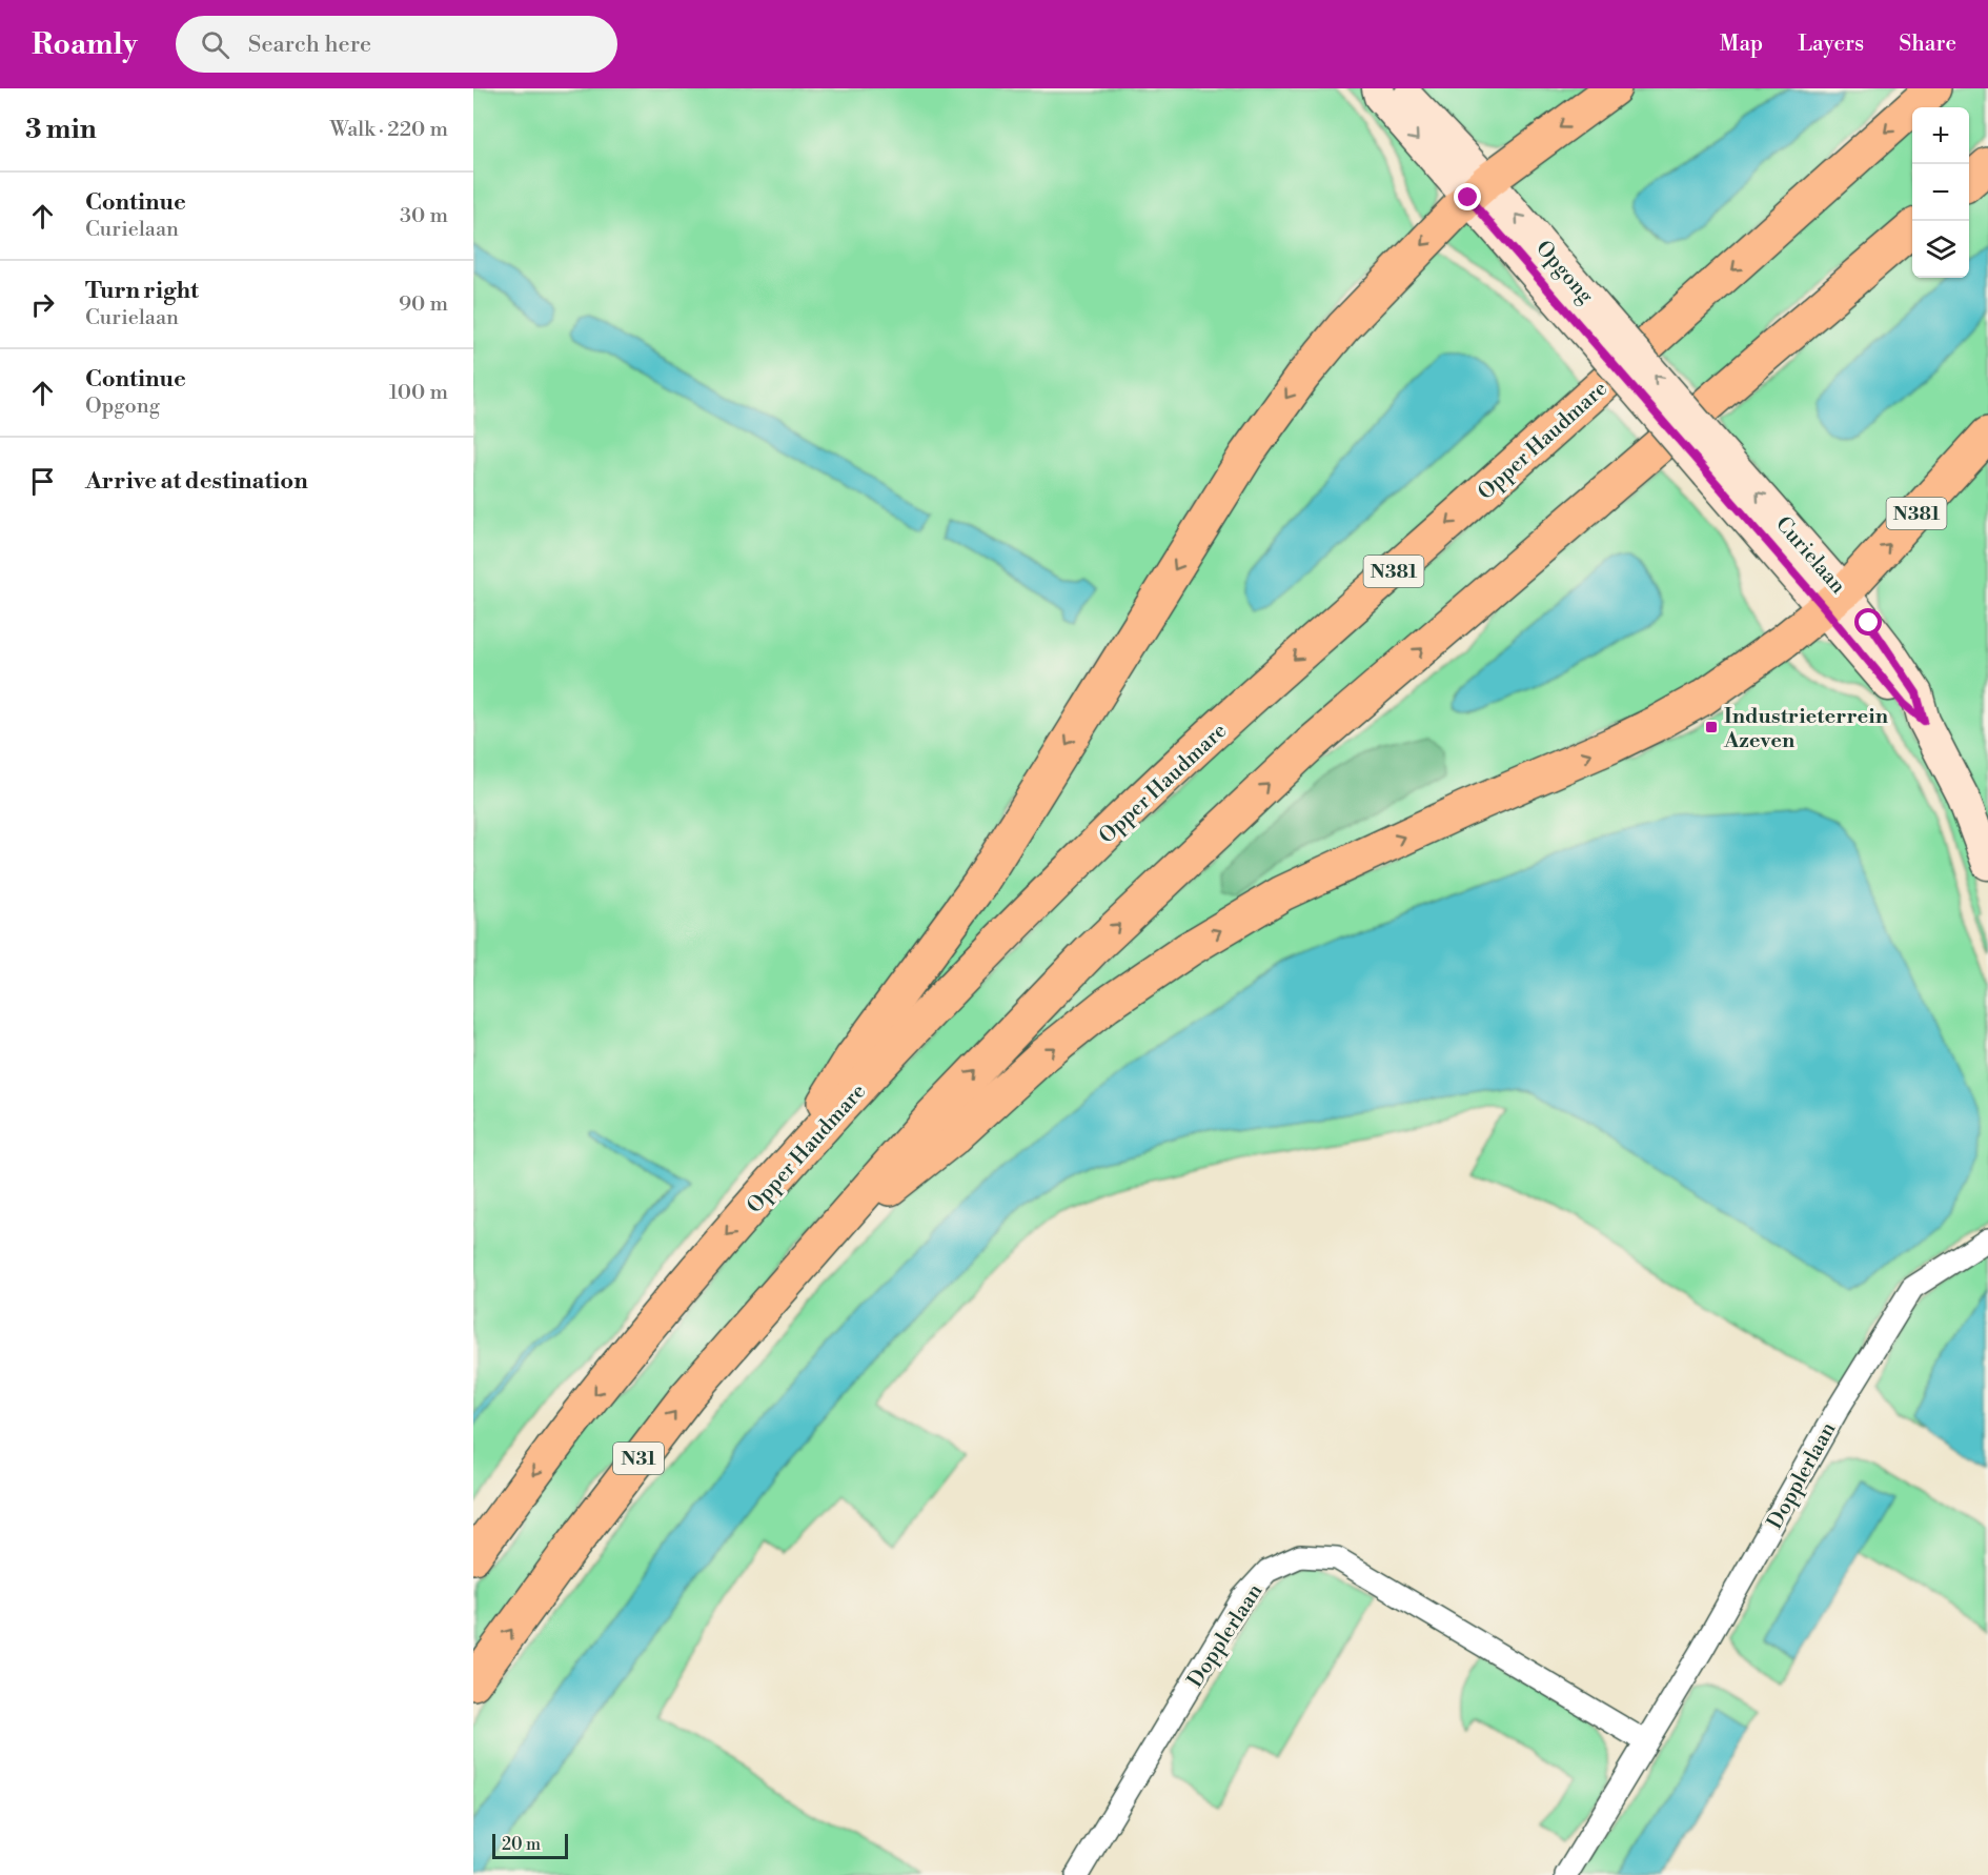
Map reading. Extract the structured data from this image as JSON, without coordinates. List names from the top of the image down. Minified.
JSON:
{"streets":{"highway":["Opper Haudmare","N381","N31"],"main road":["Opgong","Curielaan"],"street":["Dopplerlaan"]},"crossings":[["Opgong","Curielaan"],["N381","Curielaan"],["N381","N31"]],"places":{"transit":["Industrieterrein Azeven"]},"scale_bar":"20 m","page":{"header":"Roamly","search":"Search here","nav":["Map","Layers","Share"],"heading":["3 min","Walk · 220 m"],"map_buttons":["+","−"],"list":[["Continue","Curielaan","30 m"],["Turn right","Curielaan","90 m"],["Continue","Opgong","100 m"],"Arrive at destination"],"scale":"20 m"}}
